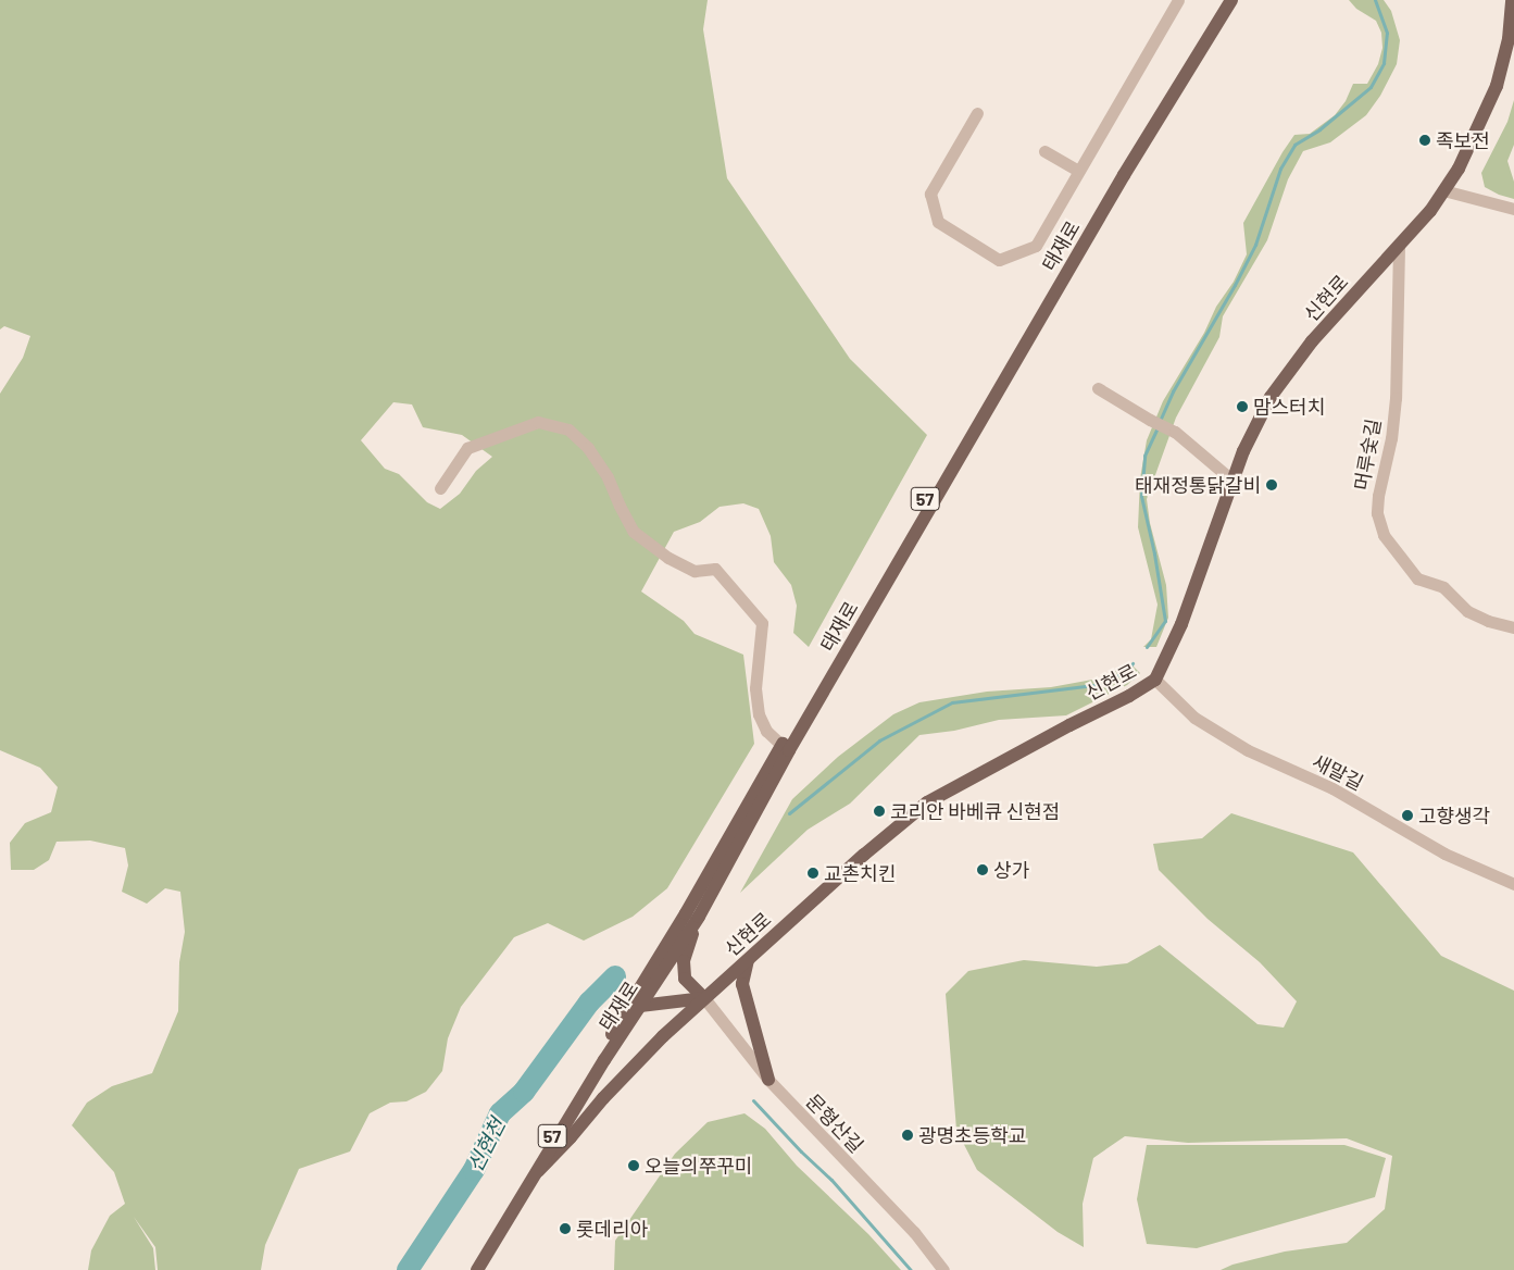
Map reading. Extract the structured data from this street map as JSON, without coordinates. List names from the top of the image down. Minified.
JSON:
{"streets":{"main road":["태재로","신현로","57"],"street":["머루숯길","새말길","문형산길"]},"crossings":[["태재로","신현로"],["신현로","머루숯길"],["신현로","새말길"],["신현로","문형산길"]],"water":["신현천"],"places":["족보전","맘스터치","태재정통닭갈비","코리안 바베큐 신현점","고향생각","상가","교촌치킨","광명초등학교","오늘의쭈꾸미","롯데리아"]}
